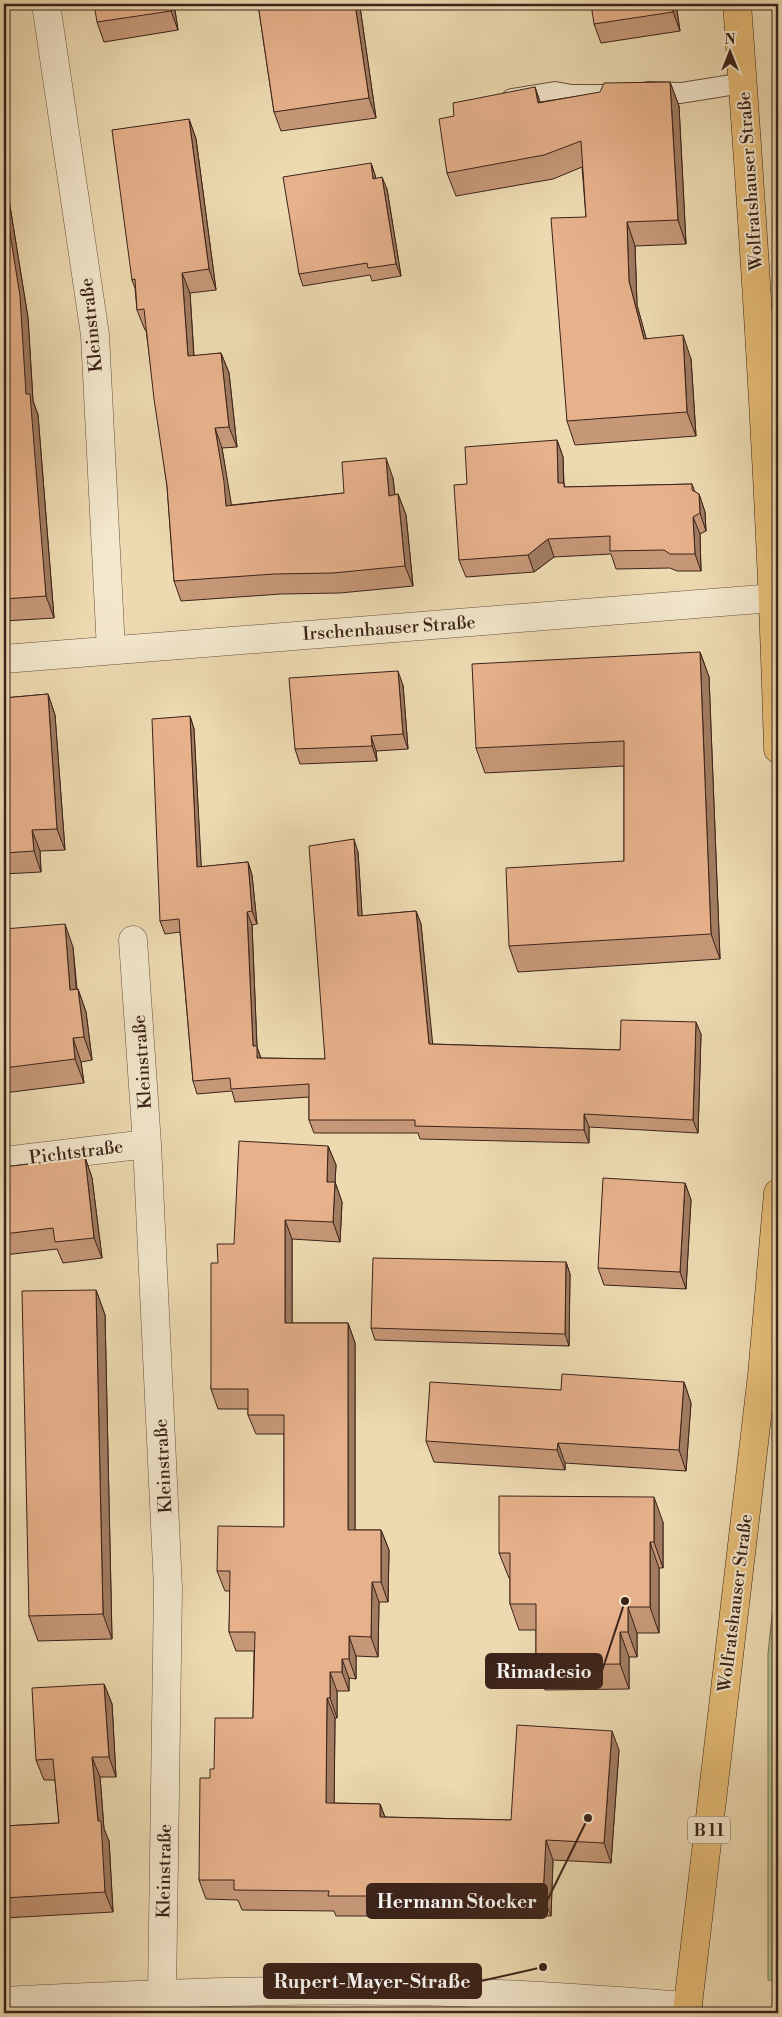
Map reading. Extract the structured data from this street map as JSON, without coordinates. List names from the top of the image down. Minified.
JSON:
{"streets":{"main road":["Wolfratshauser Straße","B 11"],"street":["Kleinstraße","Irschenhauser Straße","Pichtstraße"]},"crossings":[["Wolfratshauser Straße","Irschenhauser Straße"],["Kleinstraße","Irschenhauser Straße"],["Kleinstraße","Pichtstraße"]],"places":["Rimadesio","Hermann Stocker","Rupert-Mayer-Straße"],"north":"top"}
